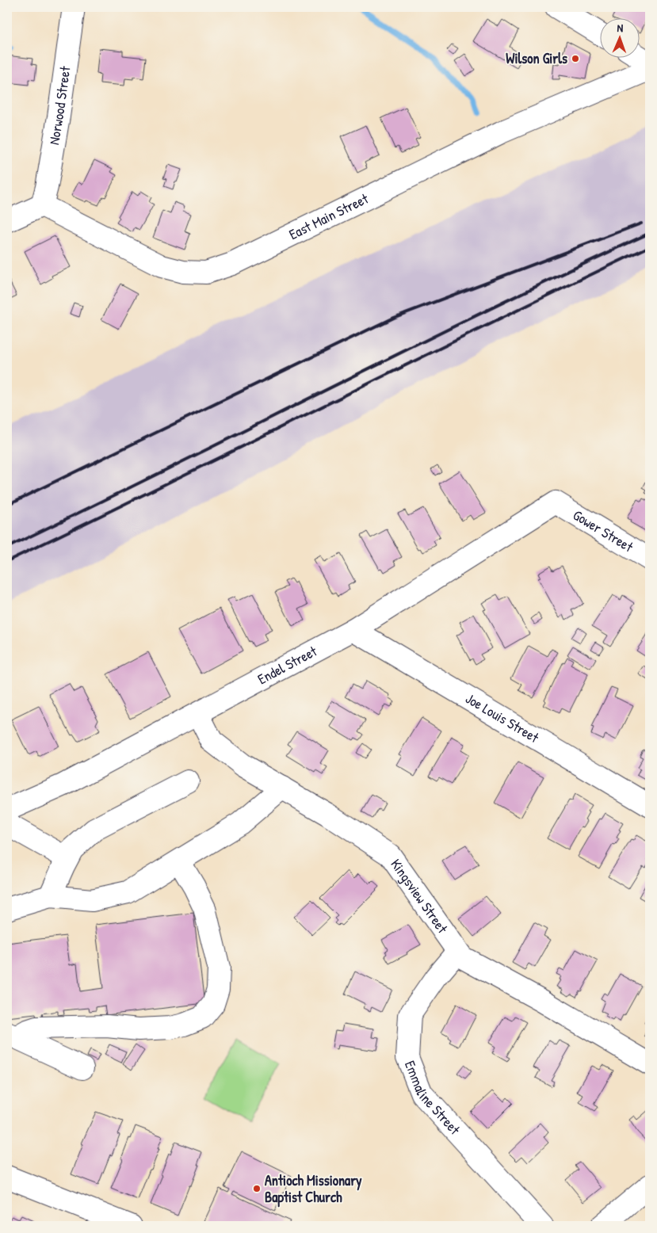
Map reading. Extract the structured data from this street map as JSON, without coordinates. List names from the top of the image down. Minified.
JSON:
{"streets":{"street":["Norwood Street","East Main Street","Gower Street","Endel Street","Joe Louis Street","Kingsview Street","Emmaline Street"]},"crossings":[["Norwood Street","East Main Street"],["Gower Street","Endel Street"],["Endel Street","Joe Louis Street"],["Endel Street","Kingsview Street"],["Kingsview Street","Emmaline Street"]],"places":["Wilson Girls","Antioch Missionary Baptist Church"],"north":"top"}
